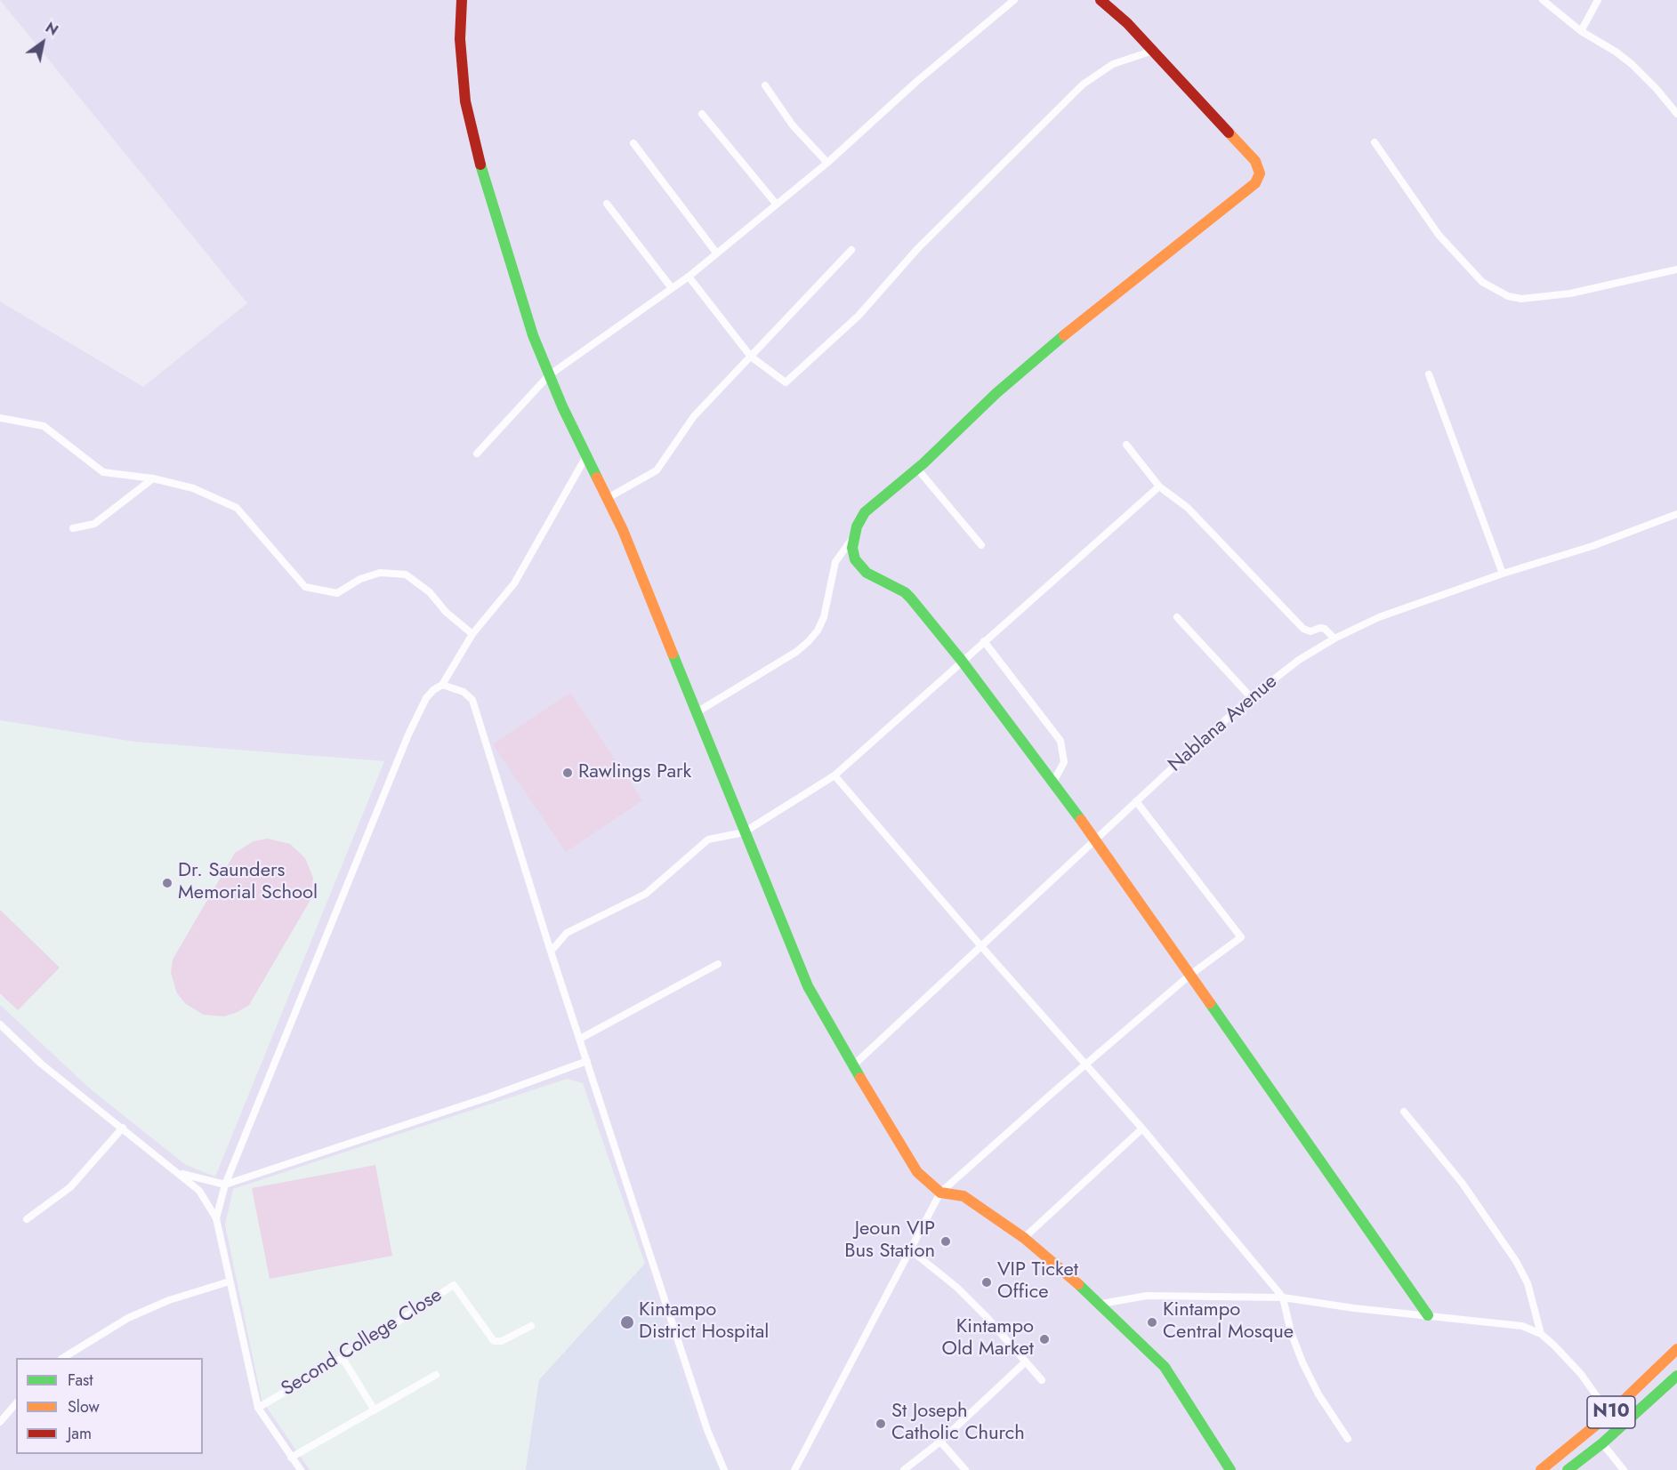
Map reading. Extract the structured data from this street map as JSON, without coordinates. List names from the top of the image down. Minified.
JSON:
{"streets":{"main road":["N10"],"street":["Nablana Avenue","Second College Close"]},"places":["Rawlings Park","Dr. Saunders Memorial School","Jeoun VIP Bus Station","VIP Ticket Office","Kintampo District Hospital","Kintampo Central Mosque","Kintampo Old Market","St Joseph Catholic Church"],"legend":["Fast","Slow","Jam"],"north":"top right"}
